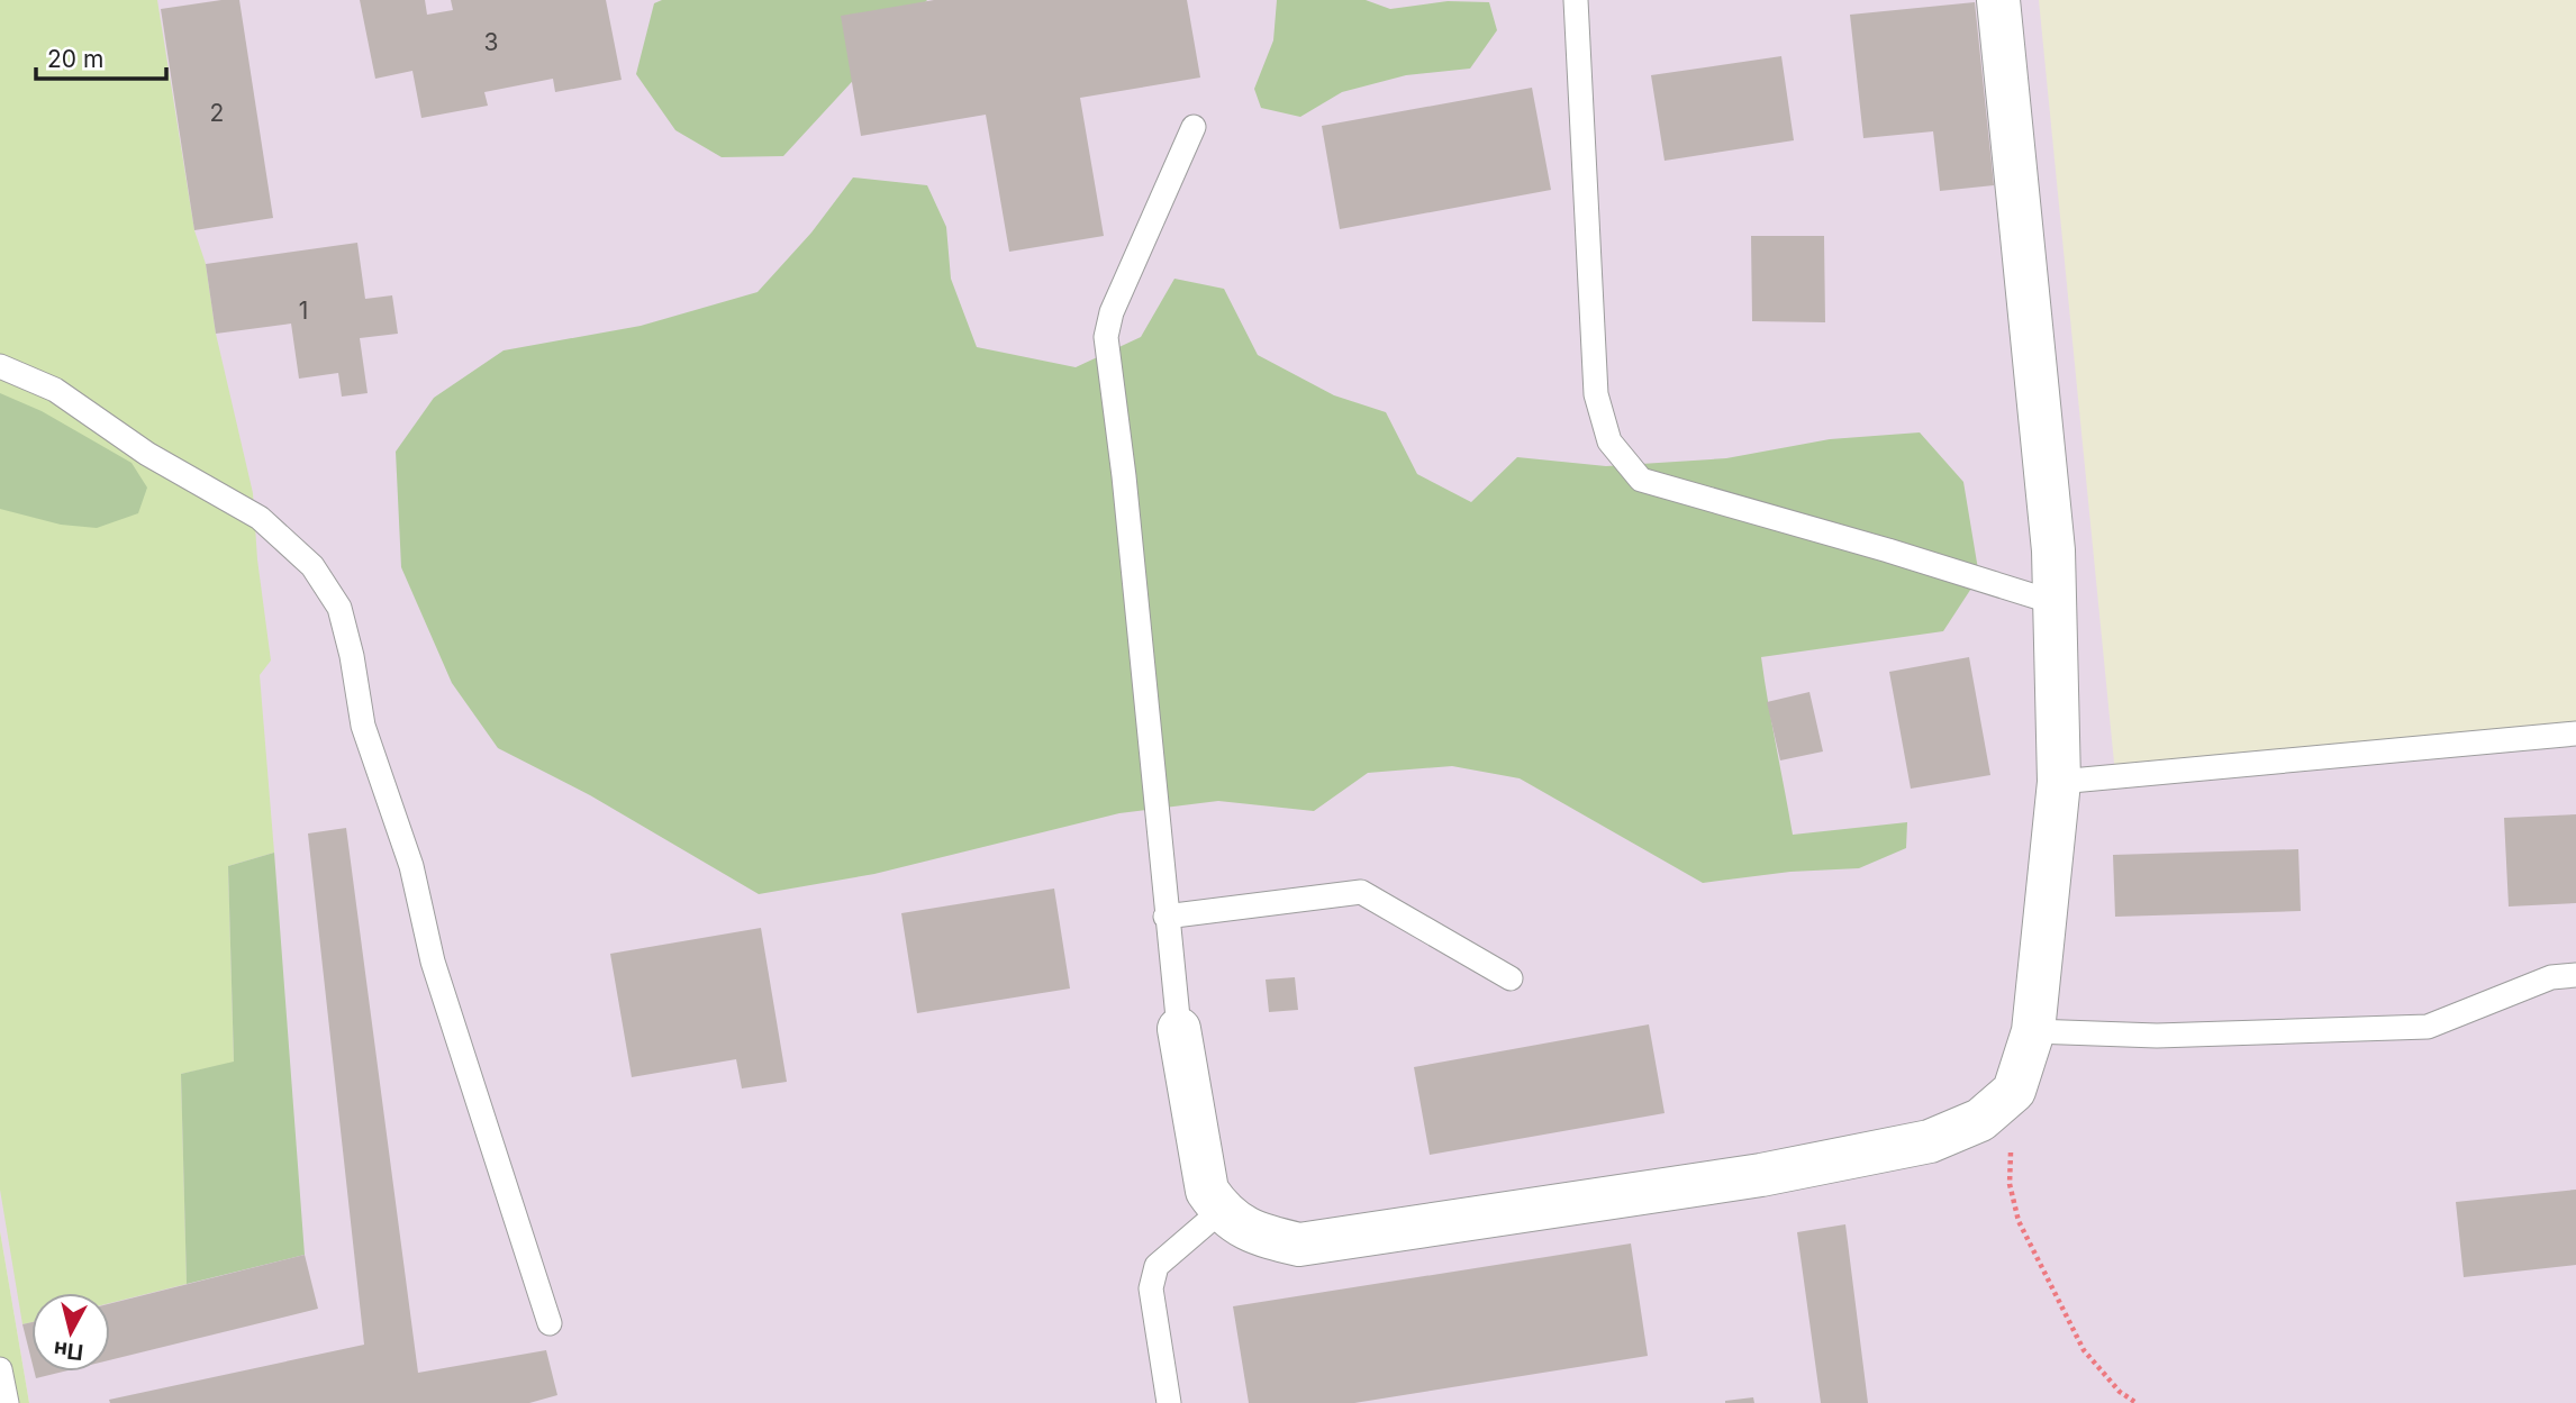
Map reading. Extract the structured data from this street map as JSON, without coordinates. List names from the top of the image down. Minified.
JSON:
{"house_numbers":["3","2","1"],"scale_bar":"20 m","north":"bottom"}
